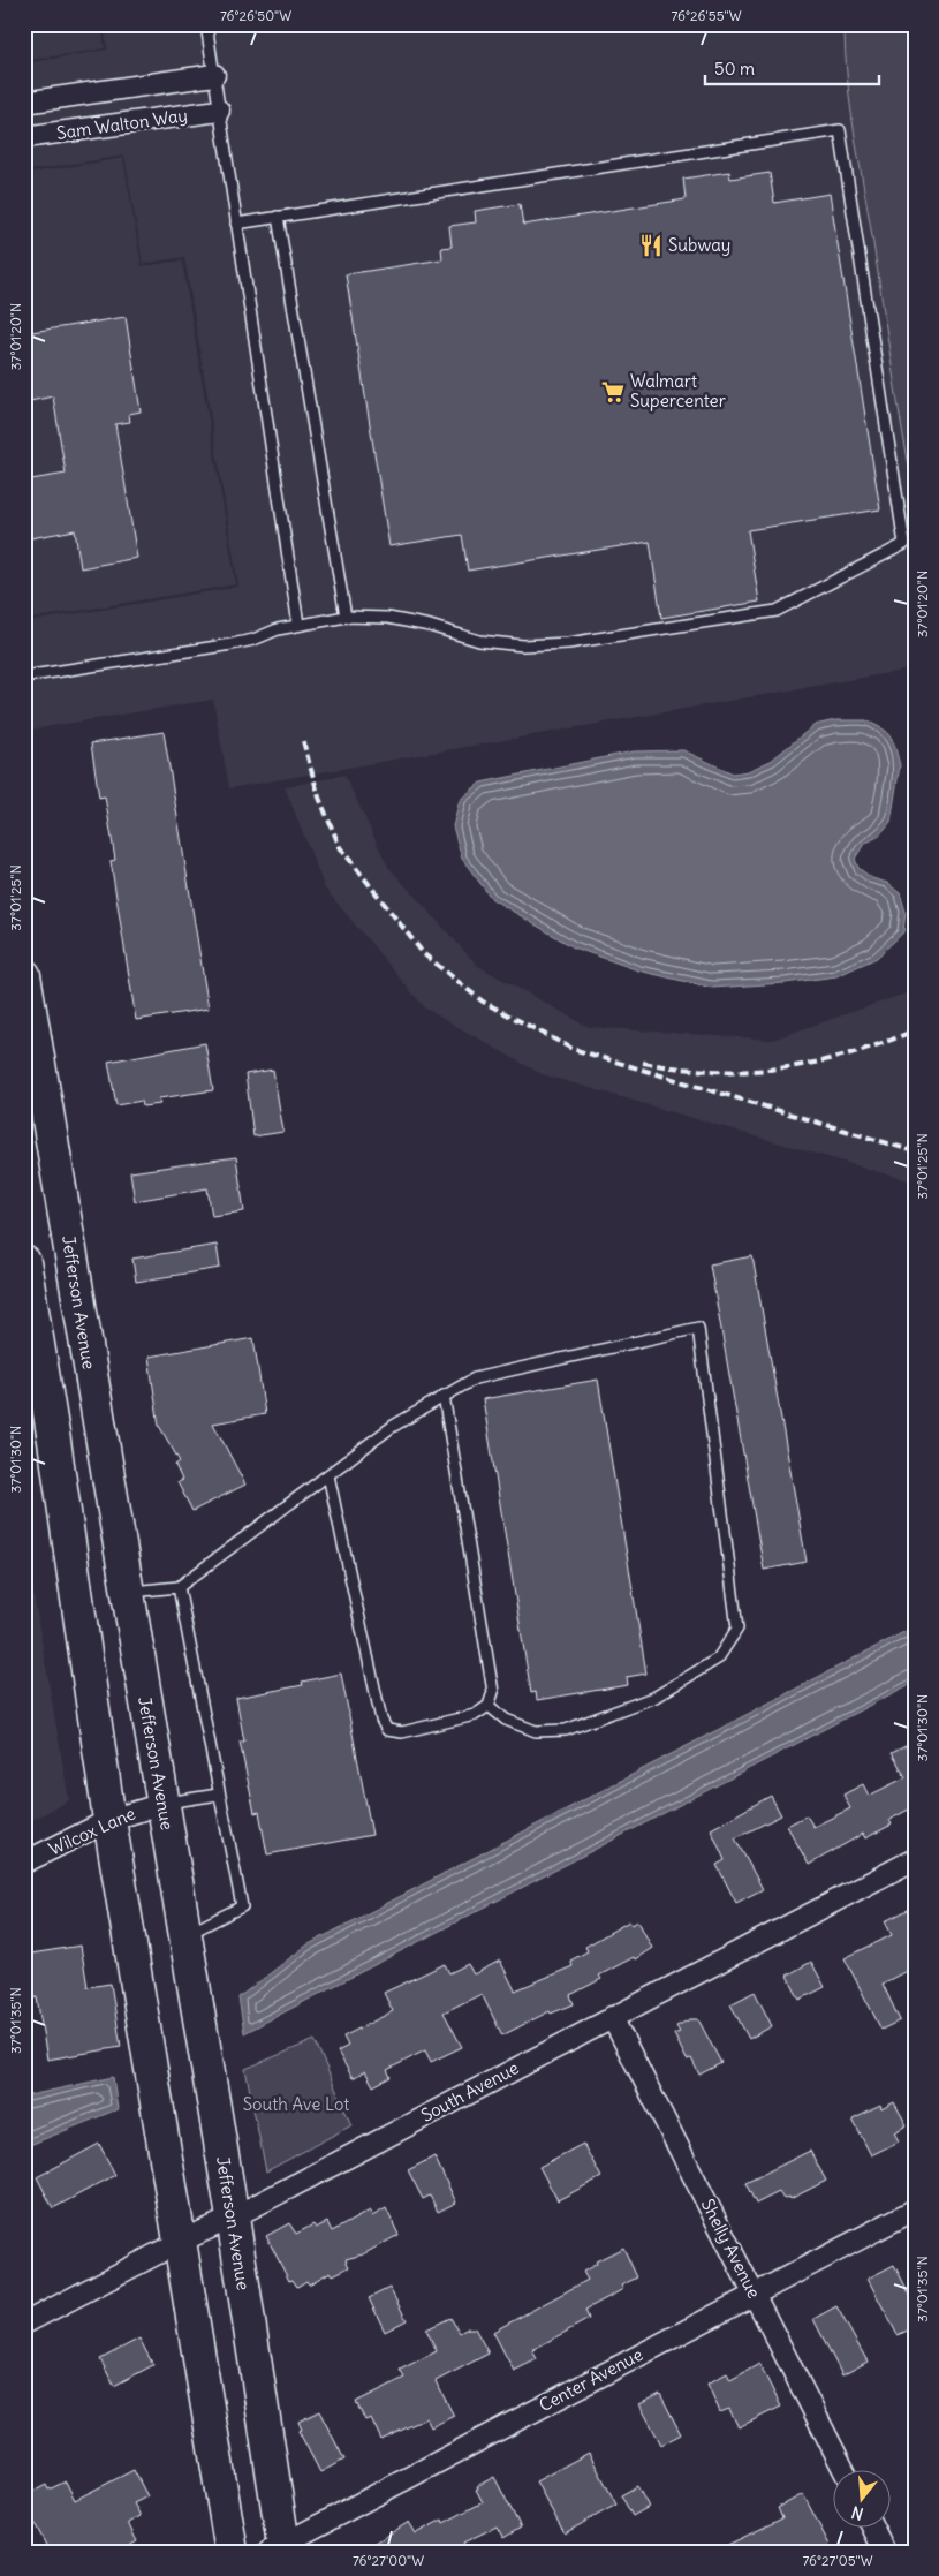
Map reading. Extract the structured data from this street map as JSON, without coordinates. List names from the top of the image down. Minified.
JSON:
{"streets":{"main road":["Jefferson Avenue"],"street":["Sam Walton Way","Wilcox Lane","South Avenue","Shelly Avenue","Center Avenue"]},"crossings":[["Jefferson Avenue","Wilcox Lane"],["Jefferson Avenue","South Avenue"],["Jefferson Avenue","Center Avenue"],["South Avenue","Shelly Avenue"],["Shelly Avenue","Center Avenue"]],"parks":["South Ave Lot"],"places":{"restaurant":["Subway"],"supermarket":["Walmart Supercenter"]},"scale_bar":"50 m","north":"bottom","coordinates":["76°26'50\"W","76°26'55\"W","37°01'20\"N","37°01'25\"N","37°01'30\"N","37°01'35\"N","76°27'00\"W","76°27'05\"W"]}
